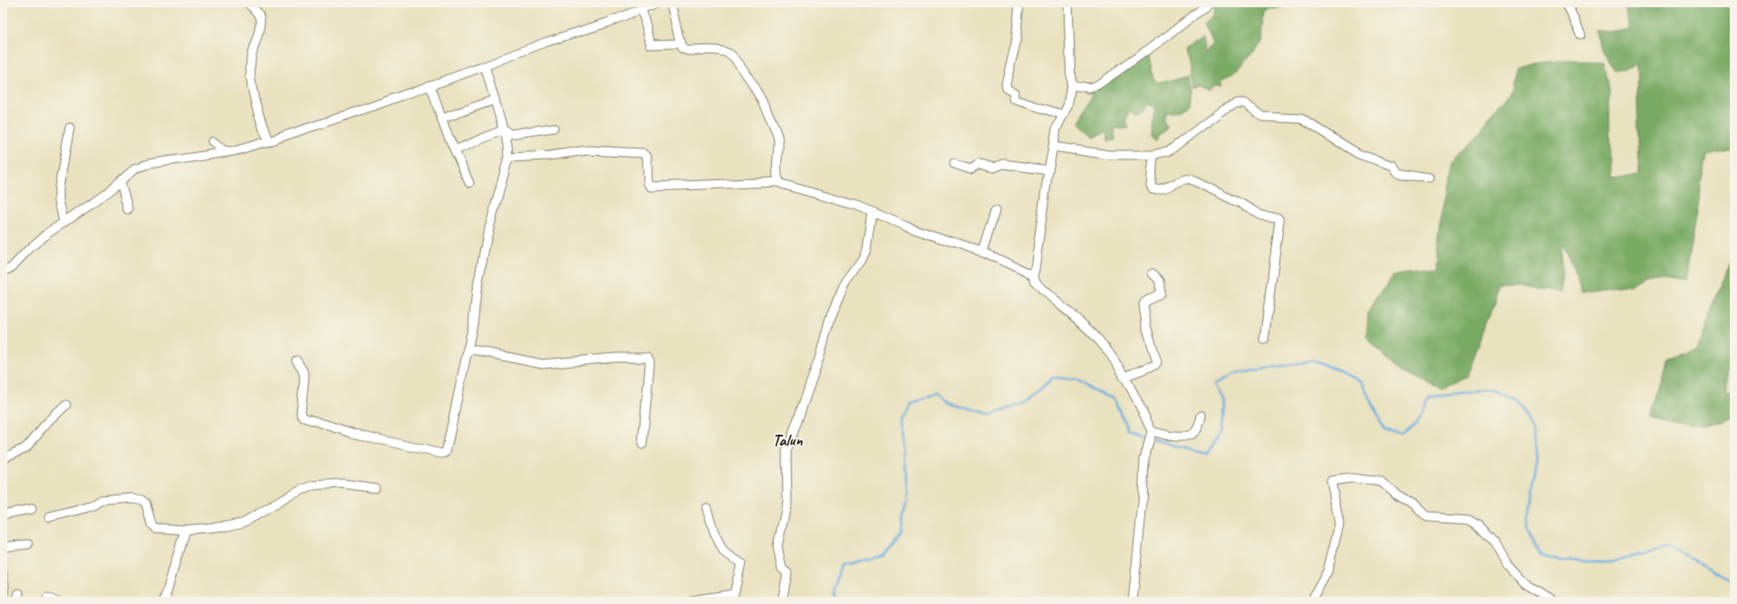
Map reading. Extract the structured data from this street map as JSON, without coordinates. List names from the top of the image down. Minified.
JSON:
{"districts":["Talun"]}
